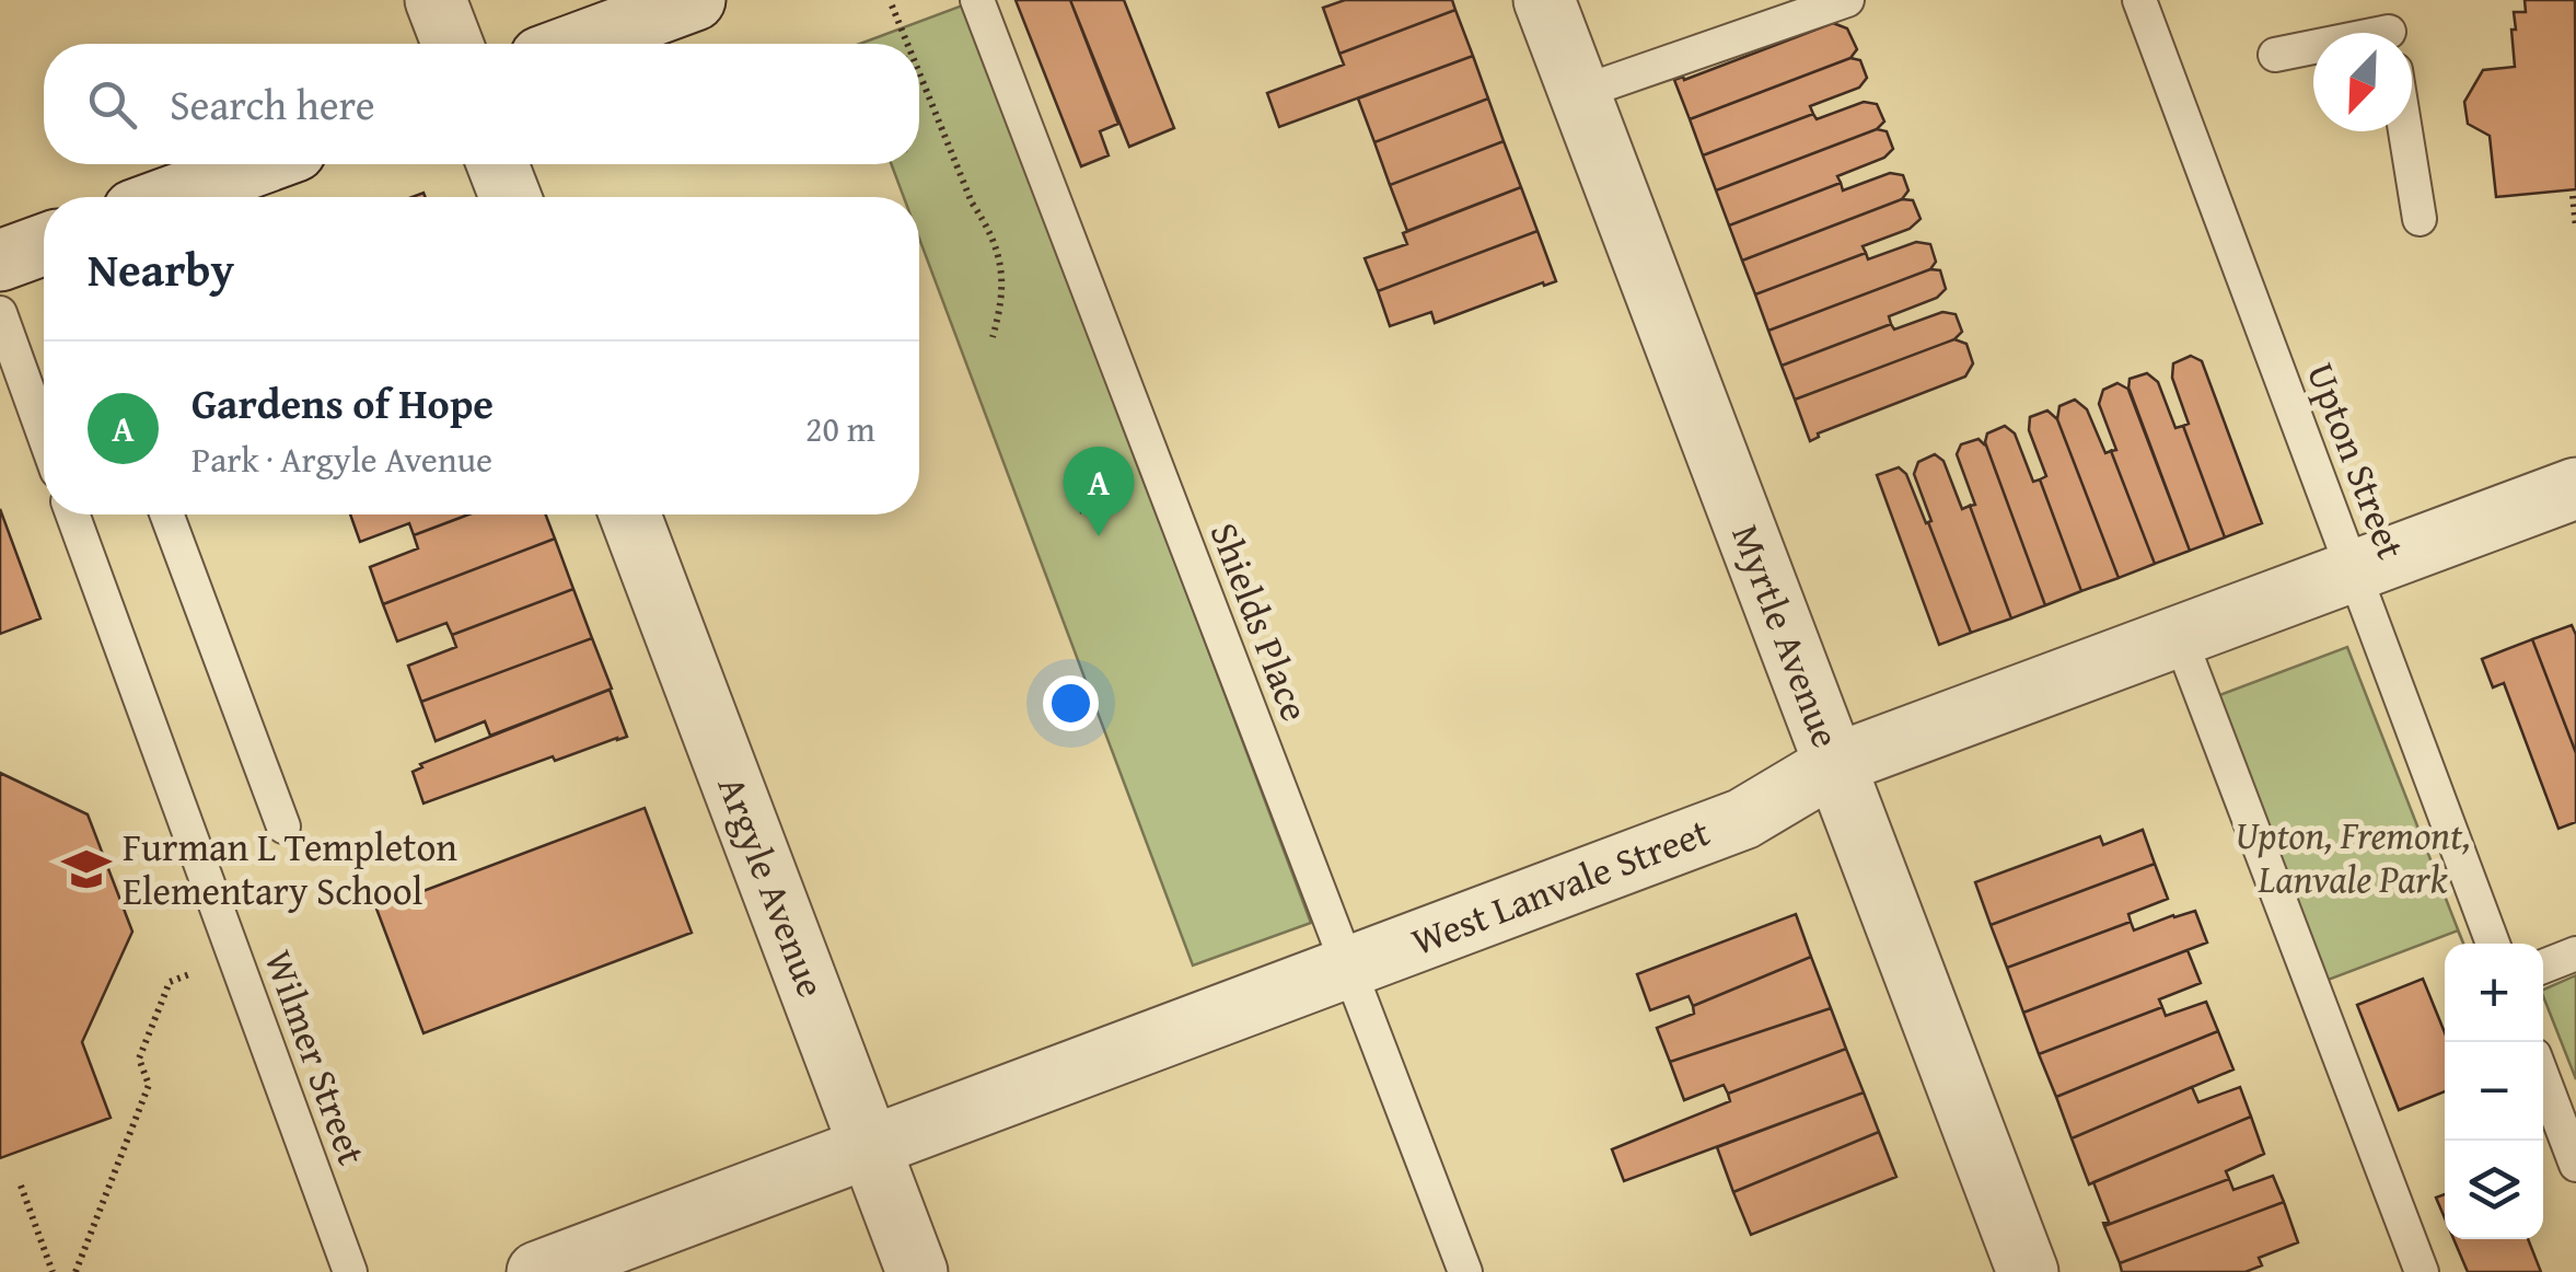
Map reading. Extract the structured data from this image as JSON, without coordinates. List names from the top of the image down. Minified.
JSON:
{"streets":{"street":["Myrtle Avenue","Argyle Avenue","West Lanvale Street"],"lane":["Upton Street","Shields Place","Wilmer Street"]},"crossings":[["Upton Street","West Lanvale Street"],["Shields Place","West Lanvale Street"],["Myrtle Avenue","West Lanvale Street"],["Argyle Avenue","West Lanvale Street"]],"parks":["Upton, Fremont, Lanvale Park"],"places":{"school or university":["Furman L Templeton Elementary School"]},"north":"bottom left","page":{"search":"Search here","heading":"Nearby","list":[{"mark":"A","name":"Gardens of Hope","note":"Park · Argyle Avenue","value":"20 m"}],"pins":"A","map_buttons":["+","−"]}}
